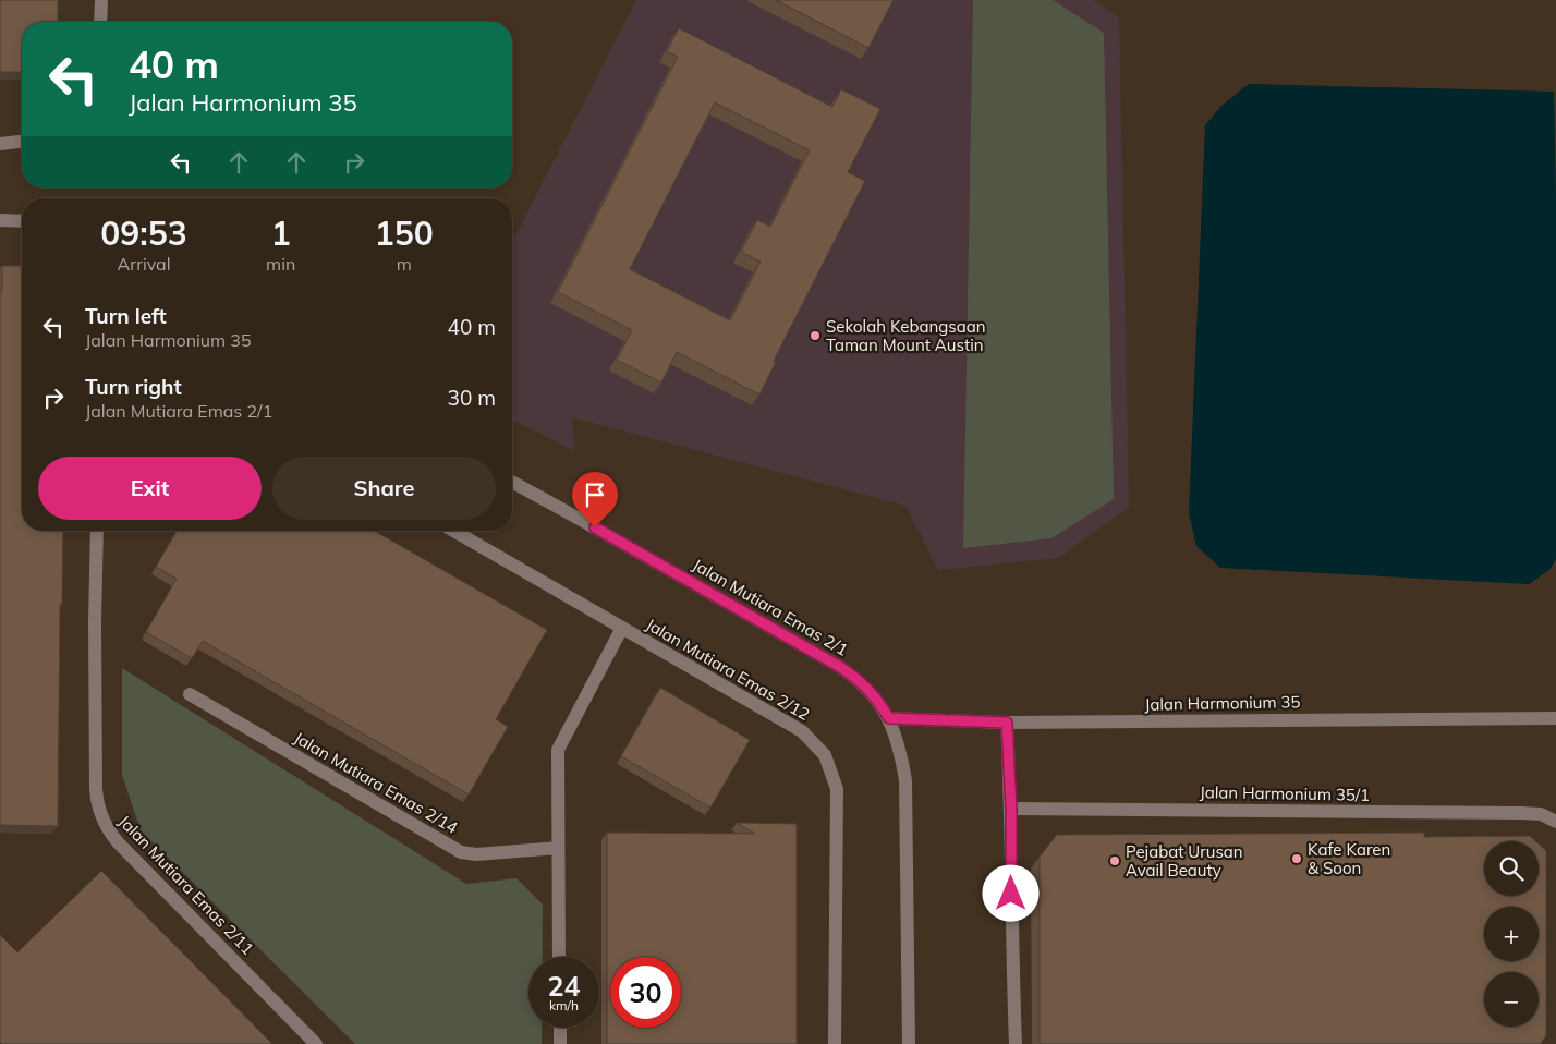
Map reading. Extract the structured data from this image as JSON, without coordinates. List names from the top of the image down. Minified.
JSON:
{"streets":{"street":["Jalan Mutiara Emas 2/1","Jalan Mutiara Emas 2/12","Jalan Harmonium 35","Jalan Mutiara Emas 2/14","Jalan Harmonium 35/1","Jalan Mutiara Emas 2/11"]},"crossings":[["Jalan Mutiara Emas 2/1","Jalan Harmonium 35"]],"places":["Sekolah Kebangsaan Taman Mount Austin","Kafe Karen & Soon","Pejabat Urusan Avail Beauty"],"page":{"turn":["40 m","Jalan Harmonium 35"],"eta":["09:53","Arrival","1","min","150","m"],"list":[{"name":"Turn left","note":"Jalan Harmonium 35","value":"40 m"},{"name":"Turn right","note":"Jalan Mutiara Emas 2/1","value":"30 m"}],"buttons":["Exit","Share"],"map_buttons":["+","−"],"speed":"24 km/h","limit":"30"}}
